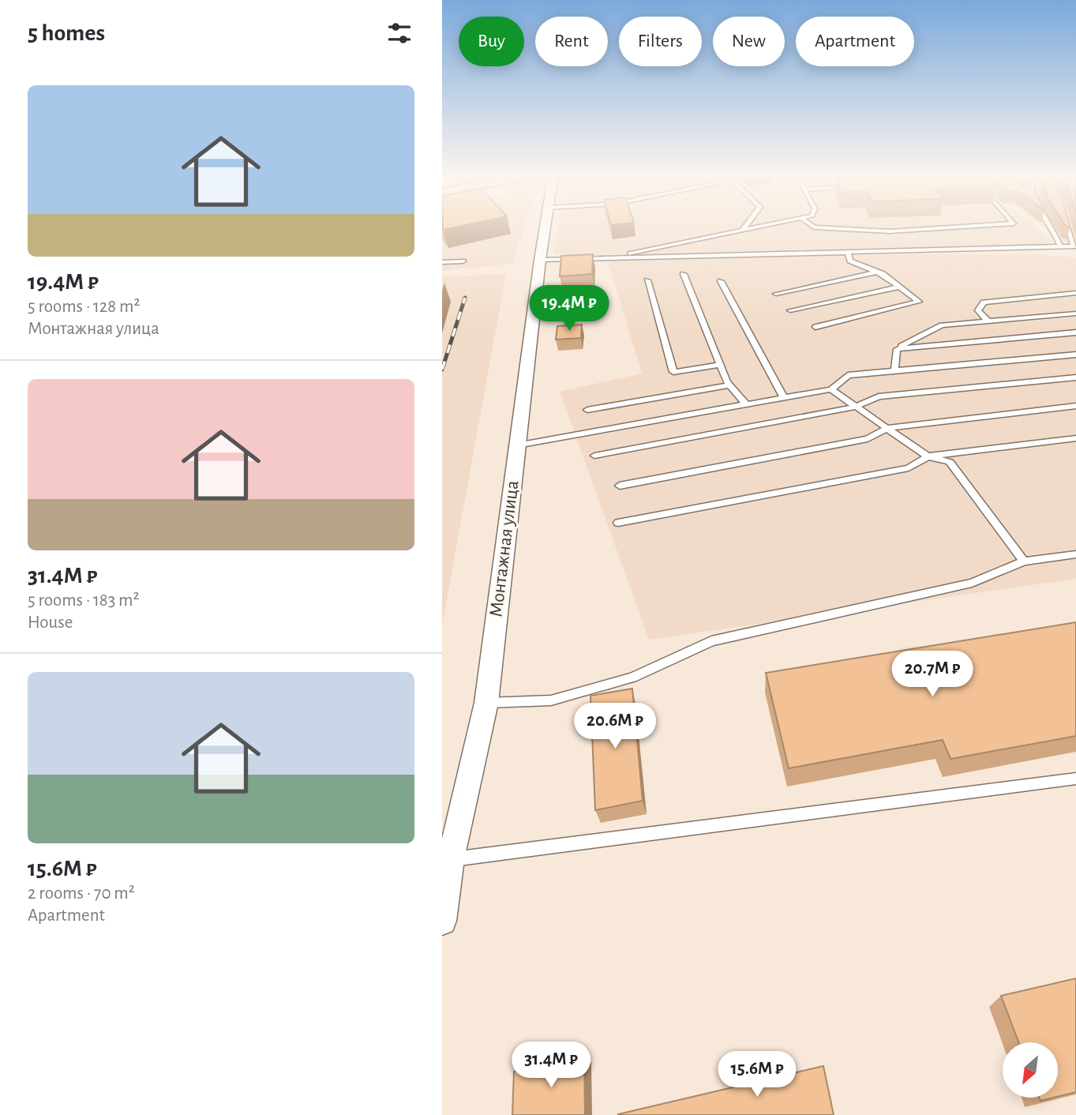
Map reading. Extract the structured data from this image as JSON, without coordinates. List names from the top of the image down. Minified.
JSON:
{"streets":{"street":["Монтажная улица"]},"north":"bottom left","page":{"heading":"5 homes","chip":["Buy","Rent","Filters","New","Apartment"],"list":[{"name":"19.4M ₽","note":"5 rooms · 128 m² · Монтажная улица"},{"name":"31.4M ₽","note":"5 rooms · 183 m² · House"},{"name":"15.6M ₽","note":"2 rooms · 70 m² · Apartment"}],"price":["19.4M ₽","20.7M ₽","20.6M ₽","31.4M ₽","15.6M ₽"]}}
